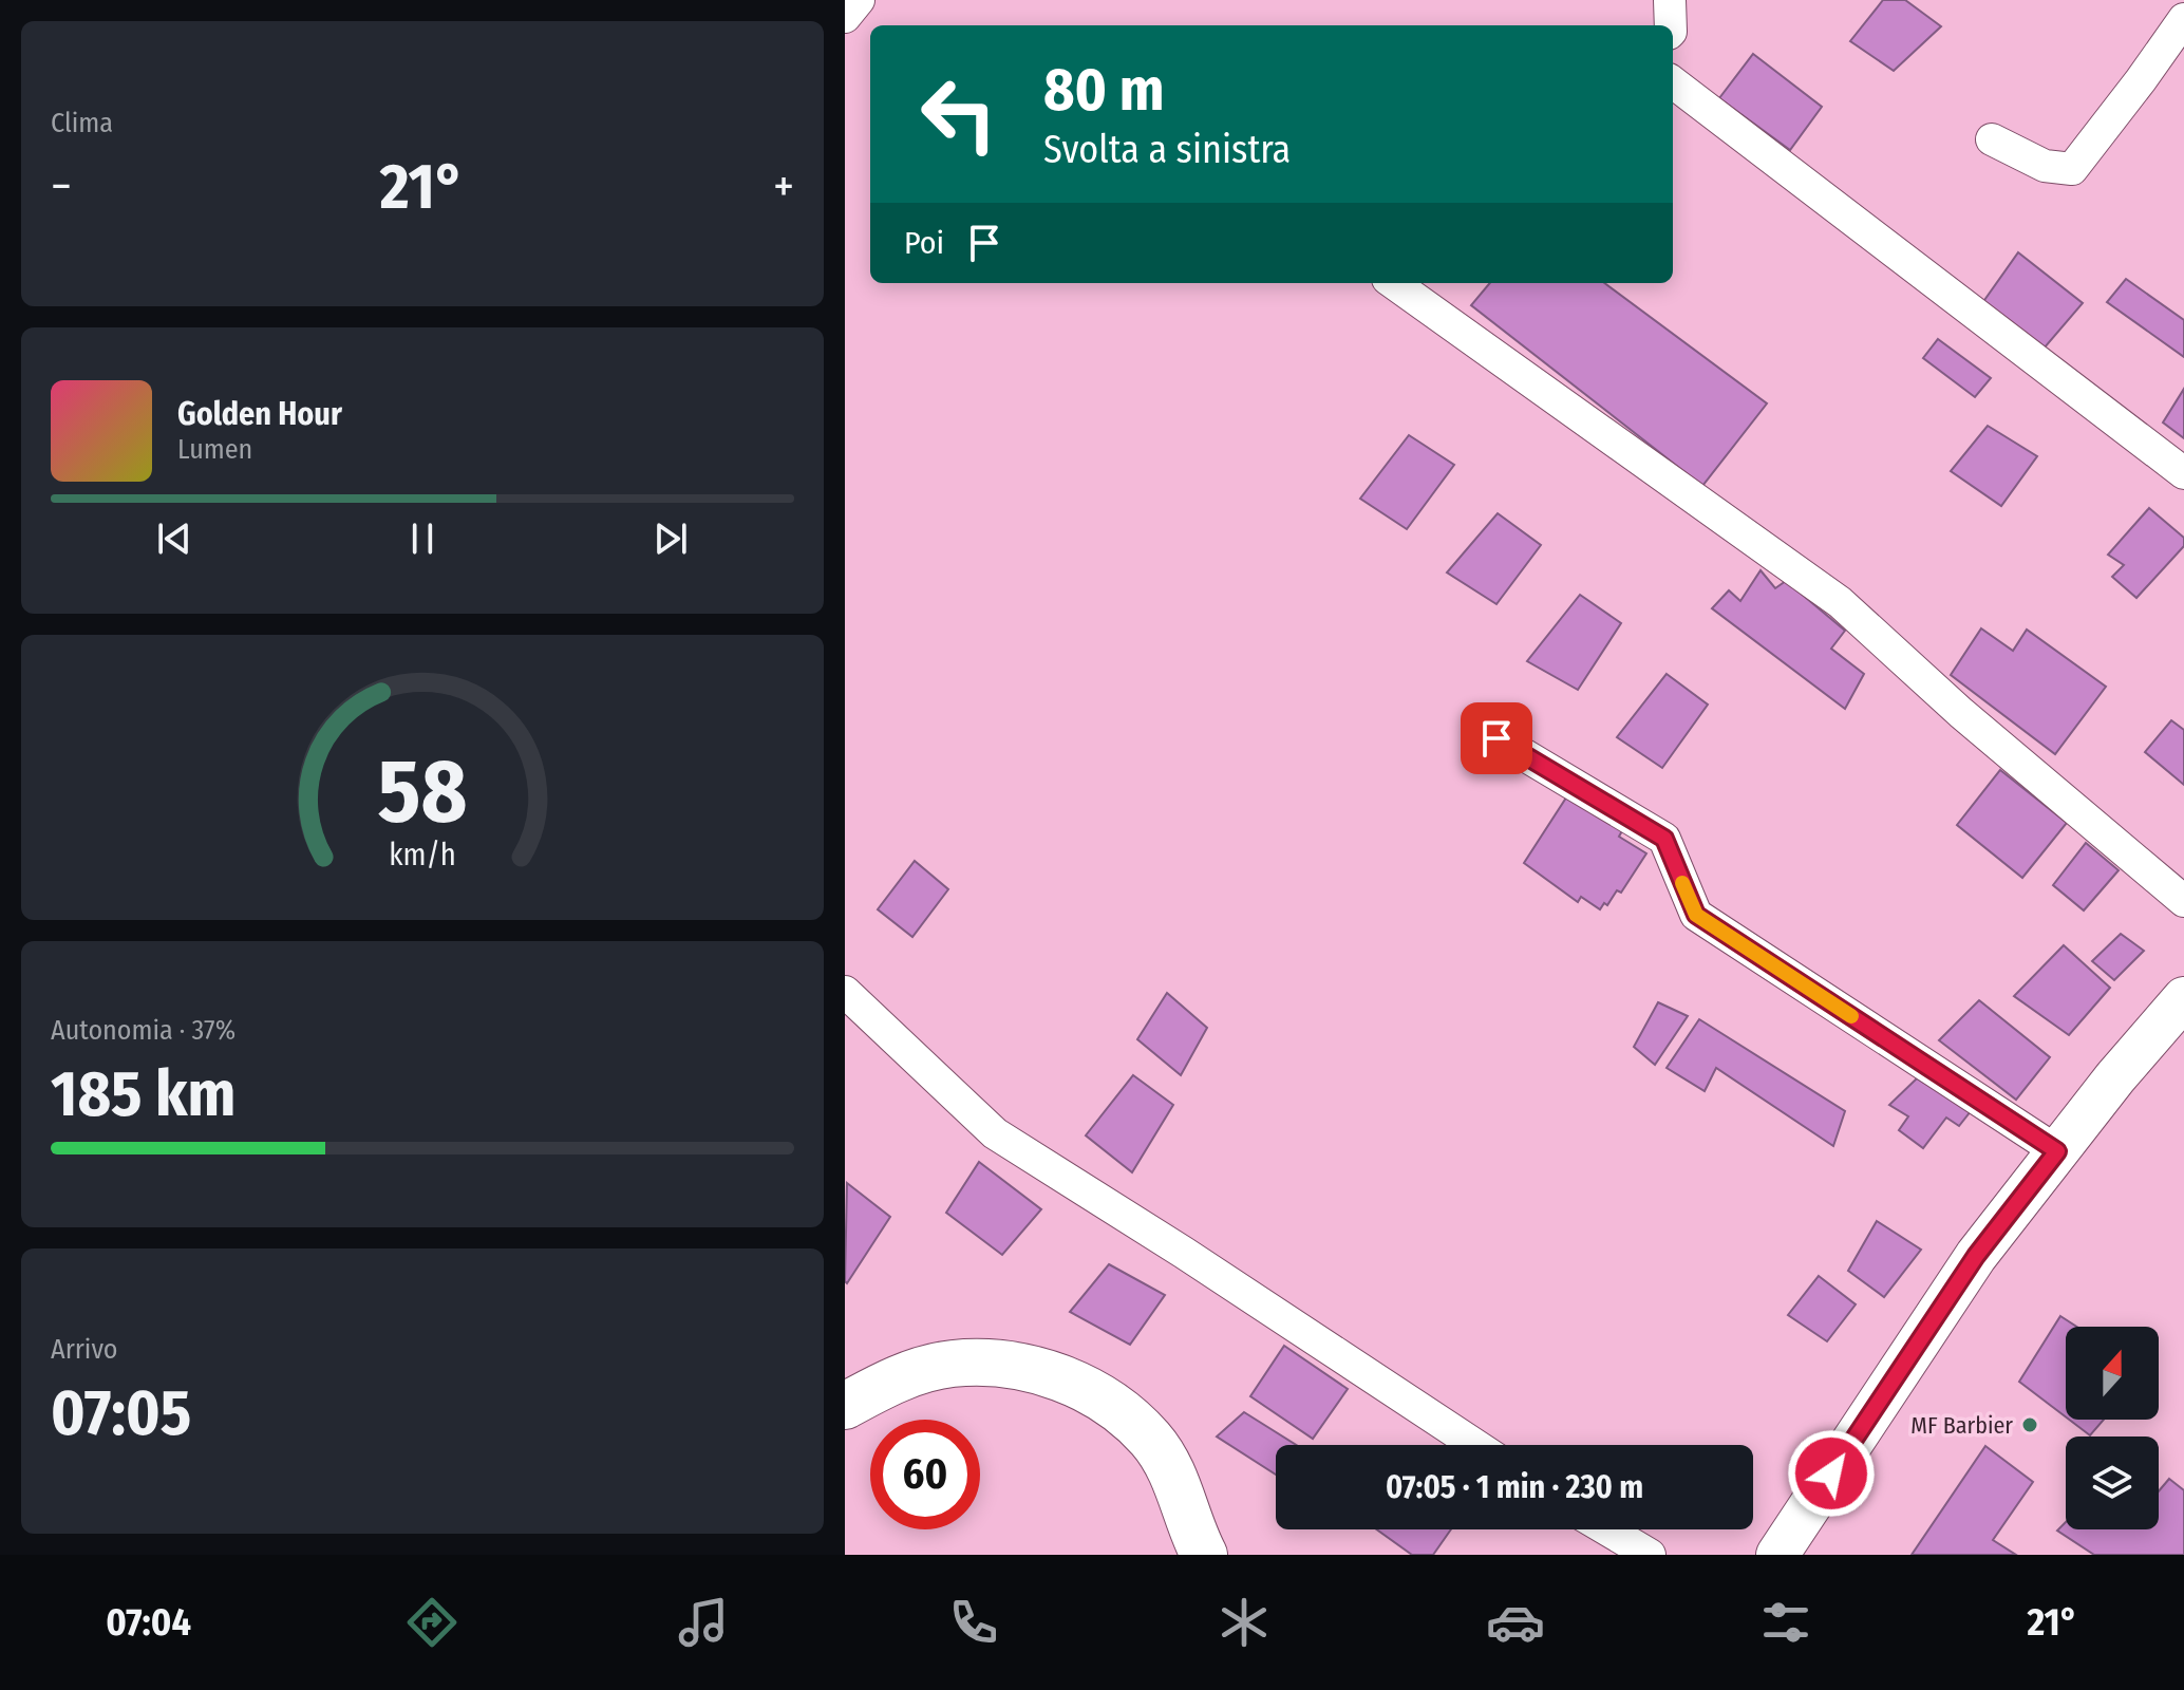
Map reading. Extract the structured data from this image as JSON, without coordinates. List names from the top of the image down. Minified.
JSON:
{"places":["MF Barbier"],"north":"top","page":{"tile":["Clima",["Autonomia · 37%","185 km"],["Arrivo","07:05"]],"turn":["80 m","Svolta a sinistra"],"heat":["−","21°","+"],"then":"Poi","song":["Golden Hour","Lumen"],"limit":"60","trip":"07:05 · 1 min · 230 m","tabs":["07:04","21°"],"gauge":["58","km/h"]}}
